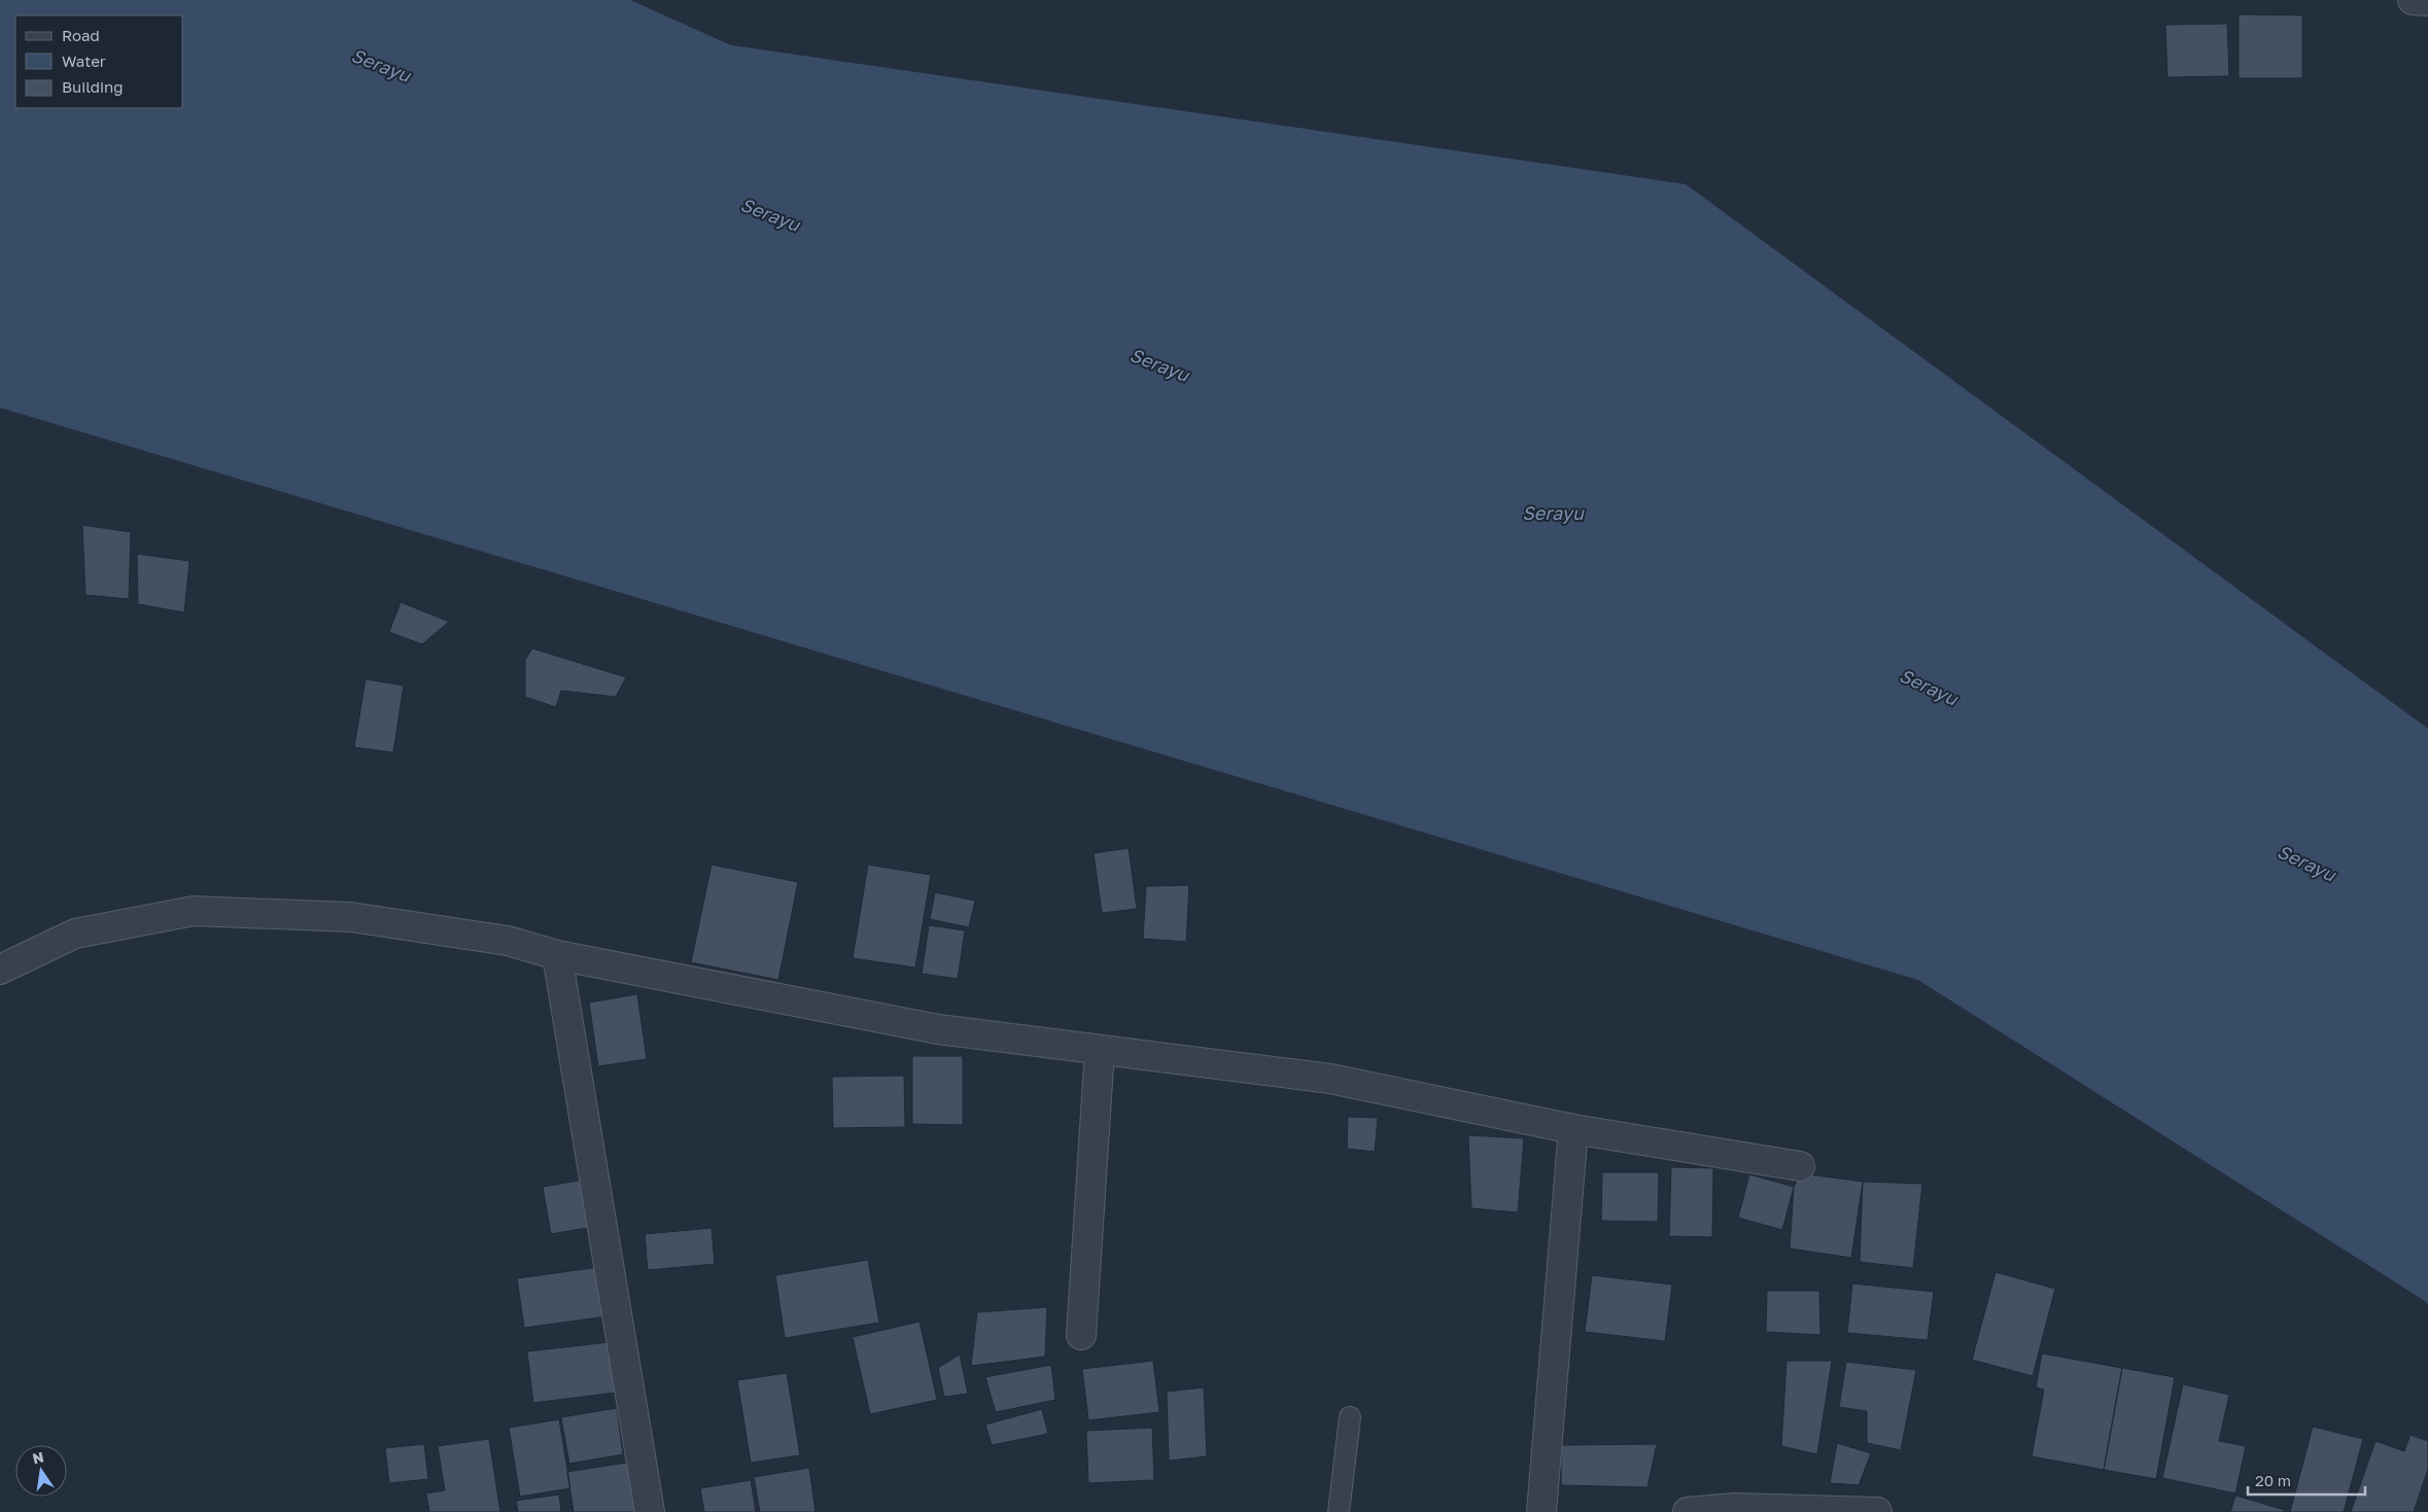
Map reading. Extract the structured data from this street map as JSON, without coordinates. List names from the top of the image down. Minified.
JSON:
{"water":["Serayu"],"legend":["Road","Water","Building"],"scale_bar":"20 m","north":"top"}
